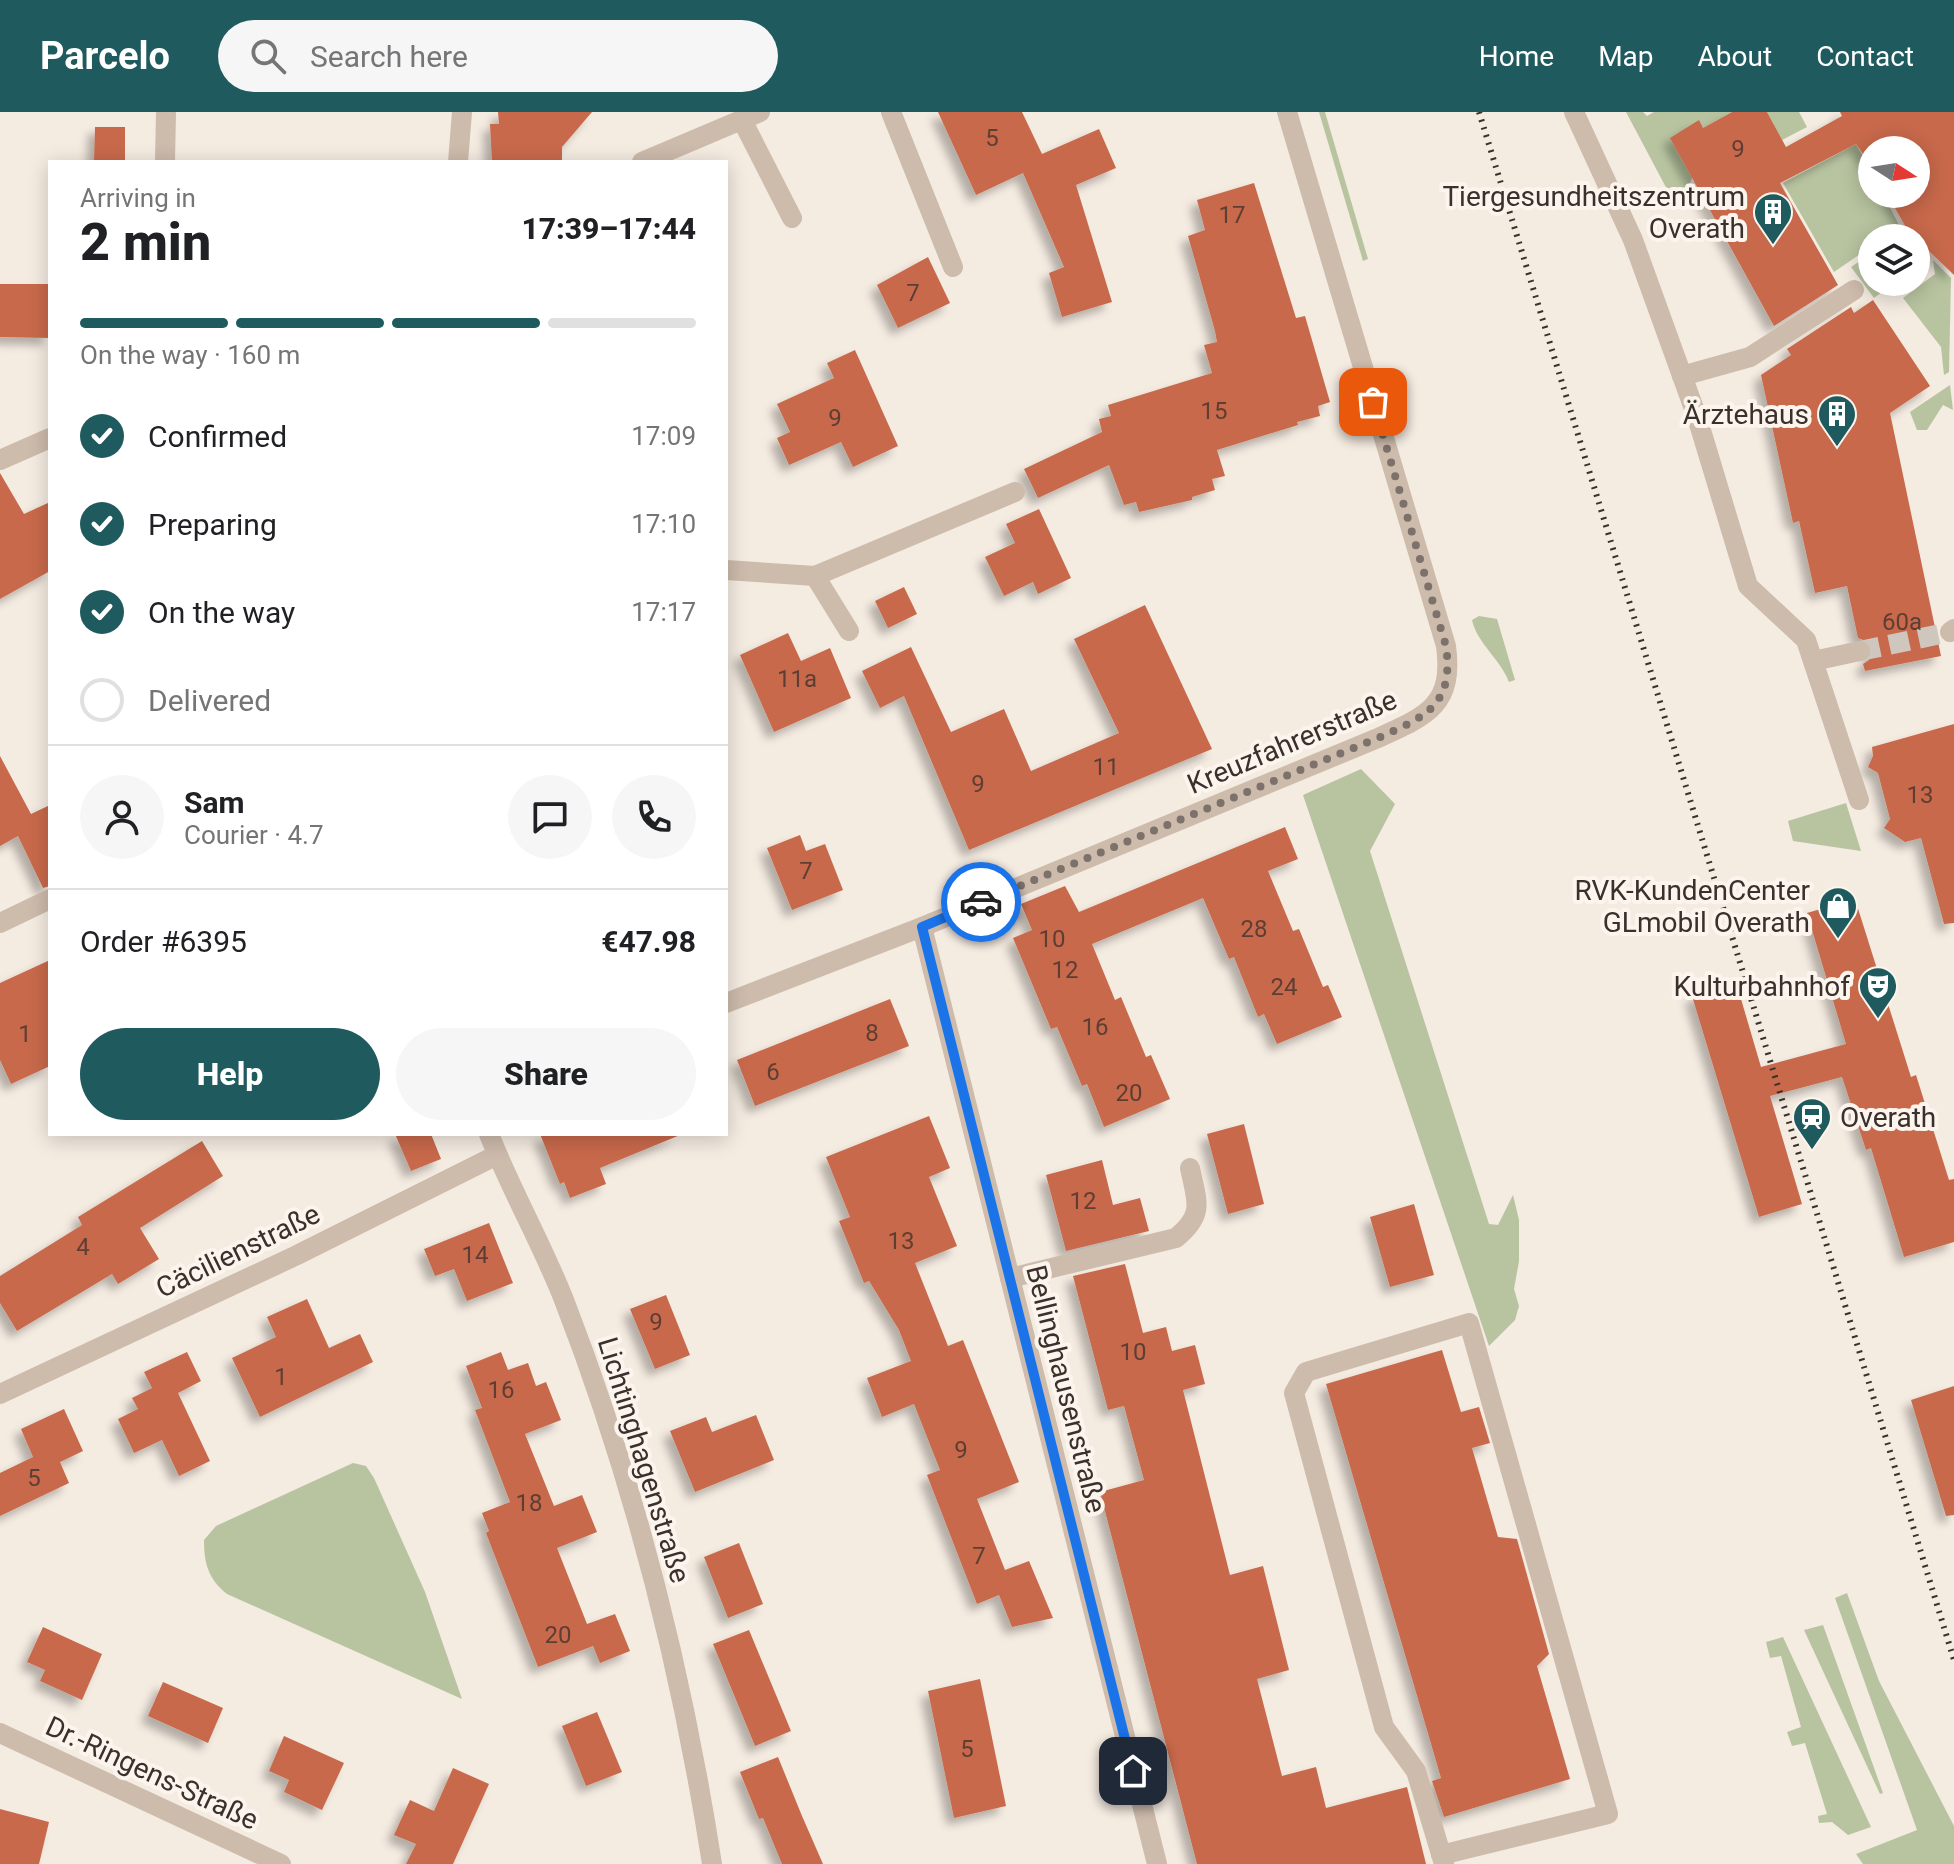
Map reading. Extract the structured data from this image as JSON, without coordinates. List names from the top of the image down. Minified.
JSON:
{"streets":{"street":["Kreuzfahrerstraße","Cäcilienstraße","Bellinghausenstraße","Lichtinghagenstraße","Dr.-Ringens-Straße"]},"crossings":[["Kreuzfahrerstraße","Bellinghausenstraße"],["Cäcilienstraße","Lichtinghagenstraße"]],"places":{"building":["Tiergesundheitszentrum Overath","Ärztehaus"],"shop":["RVK-KundenCenter GLmobil Overath"],"theatre":["Kulturbahnhof"],"station":["Overath"]},"house_numbers":["5","9","17","7","15","9","60a","11a","11","9","13","7","28","10","12","24","16","8","1","6","20","12","13","4","14","9","10","1","16","9","5","18","7","20","5"],"north":"right","page":{"header":"Parcelo","search":"Search here","nav":["Home","Map","About","Contact"],"heading":["2 min","Arriving in","17:39–17:44"],"panel":["Sam","Courier · 4.7","Order #6395","€47.98"],"bar":"On the way · 160 m","list":[["Confirmed","17:09"],["Preparing","17:10"],["On the way","17:17"],"Delivered"],"buttons":["Help","Share"]}}
